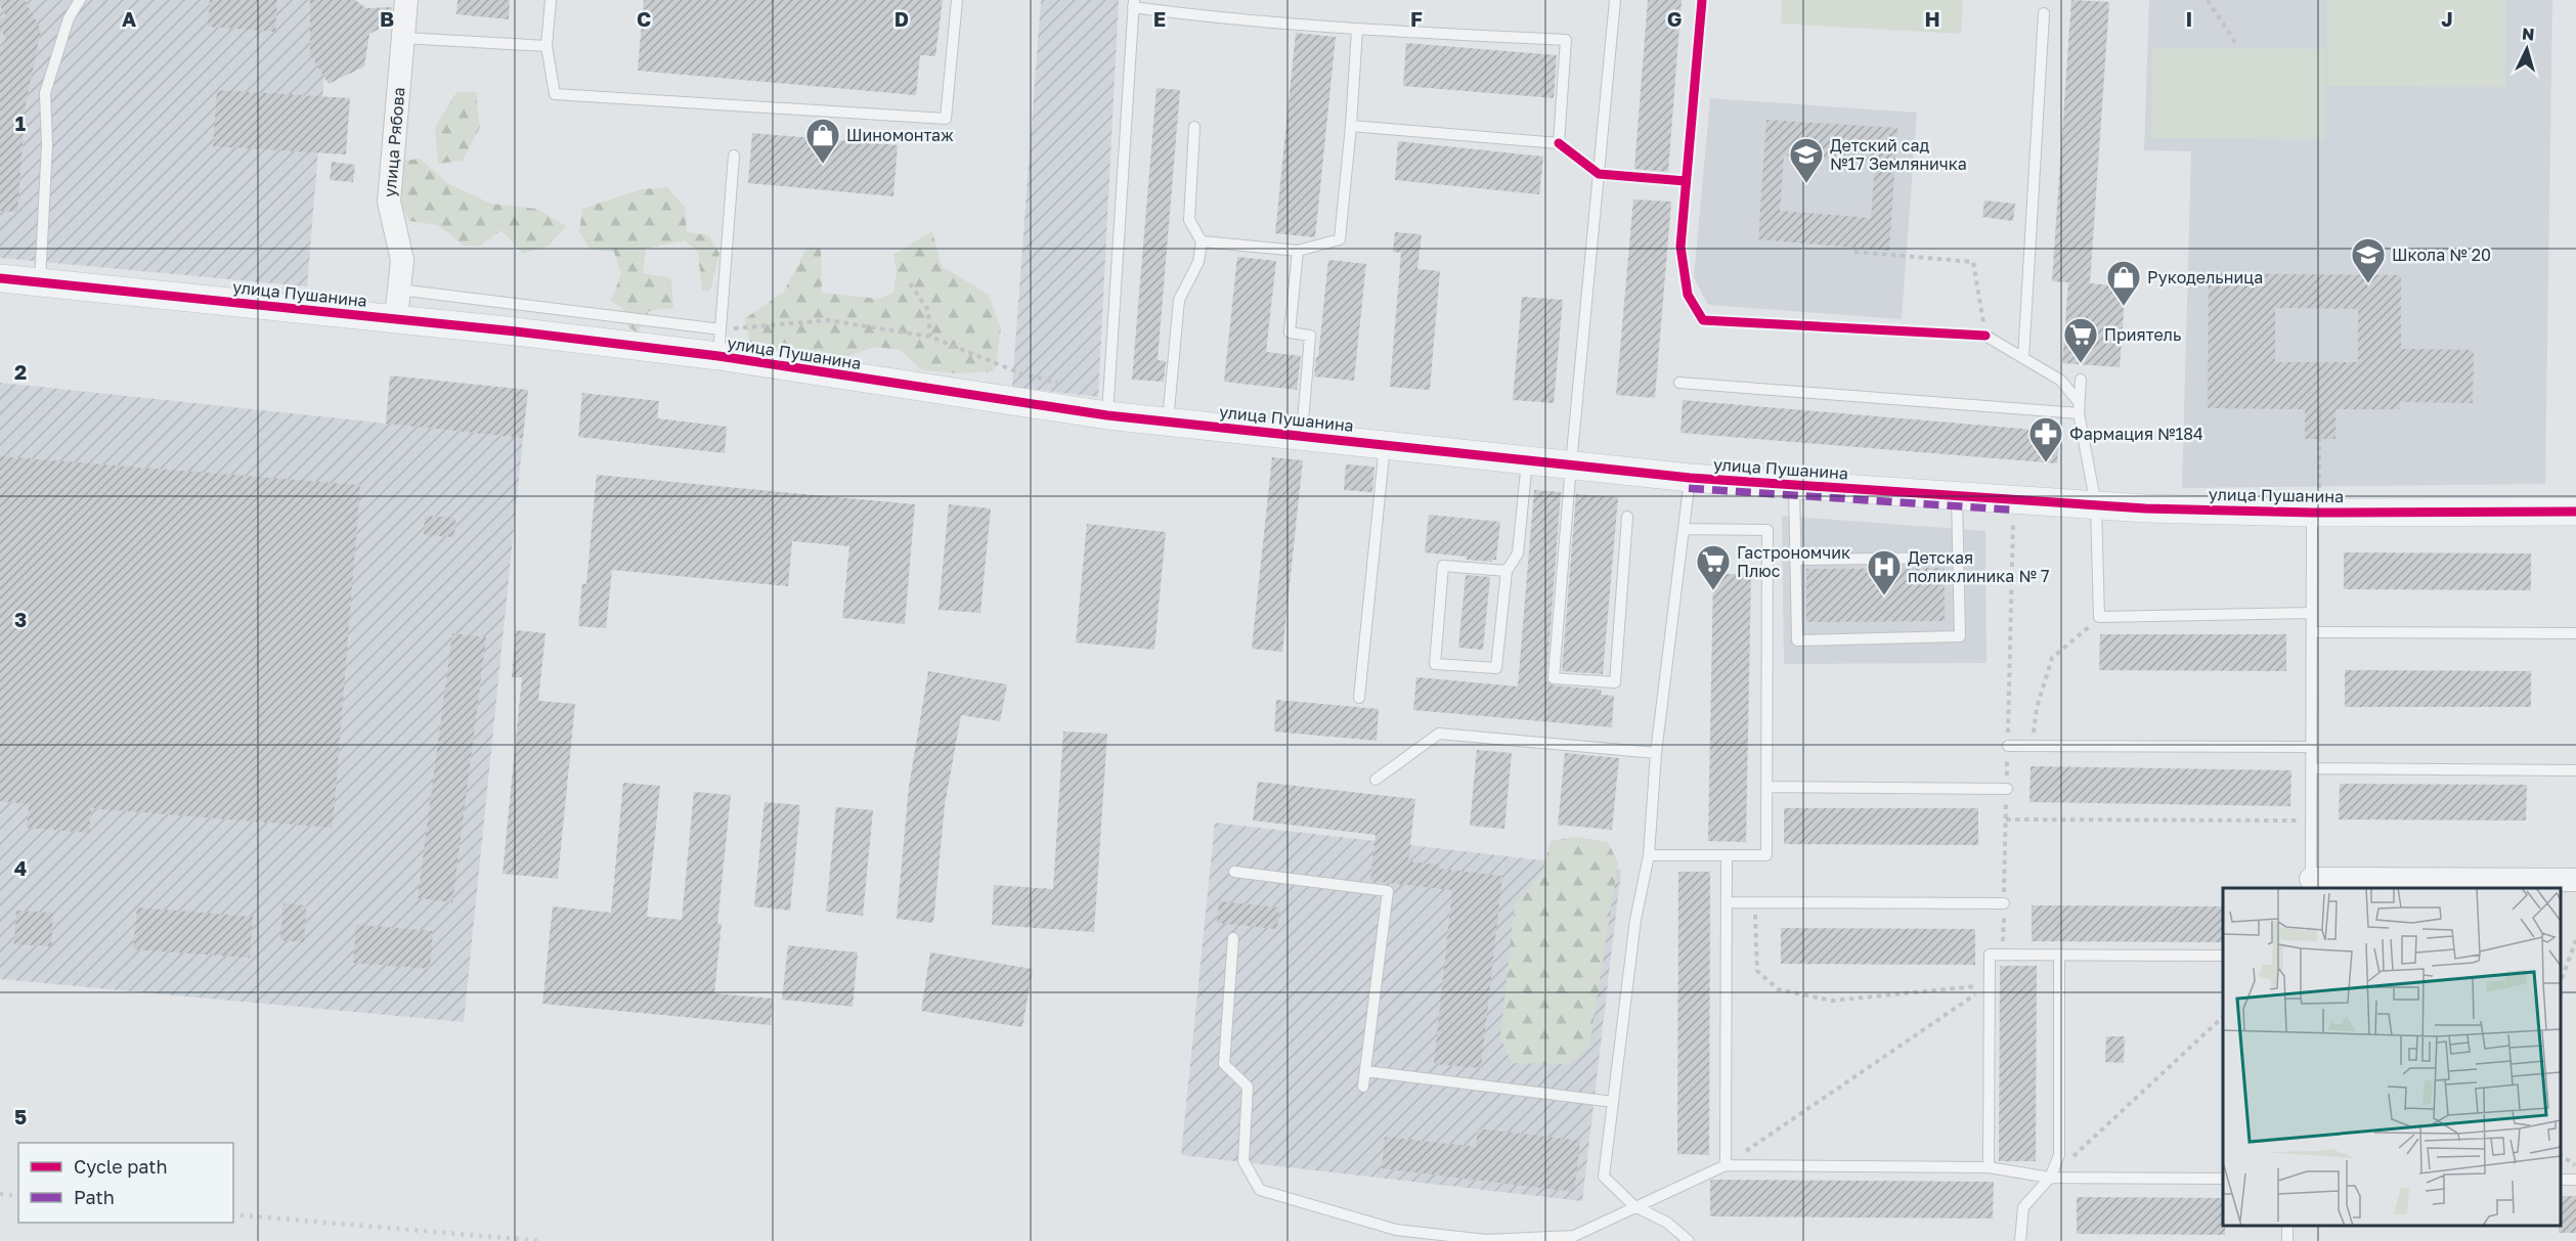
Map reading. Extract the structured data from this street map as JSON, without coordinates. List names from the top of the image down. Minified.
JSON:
{"streets":{"street":["улица Рябова","улица Пушанина"]},"crossings":[["улица Рябова","улица Пушанина"]],"places":{"shop":["Шиномонтаж","Рукодельница"],"school or university":["Детский сад №17 Земляничка","Школа № 20"],"supermarket":["Приятель","Гастрономчик Плюс"],"pharmacy":["Фармация №184"],"hospital":["Детская поликлиника № 7"]},"legend":["Cycle path","Path"],"north":"top","grid":{"columns":["A","B","C","D","E","F","G","H","I","J"],"rows":["1","2","3","4","5"]}}
